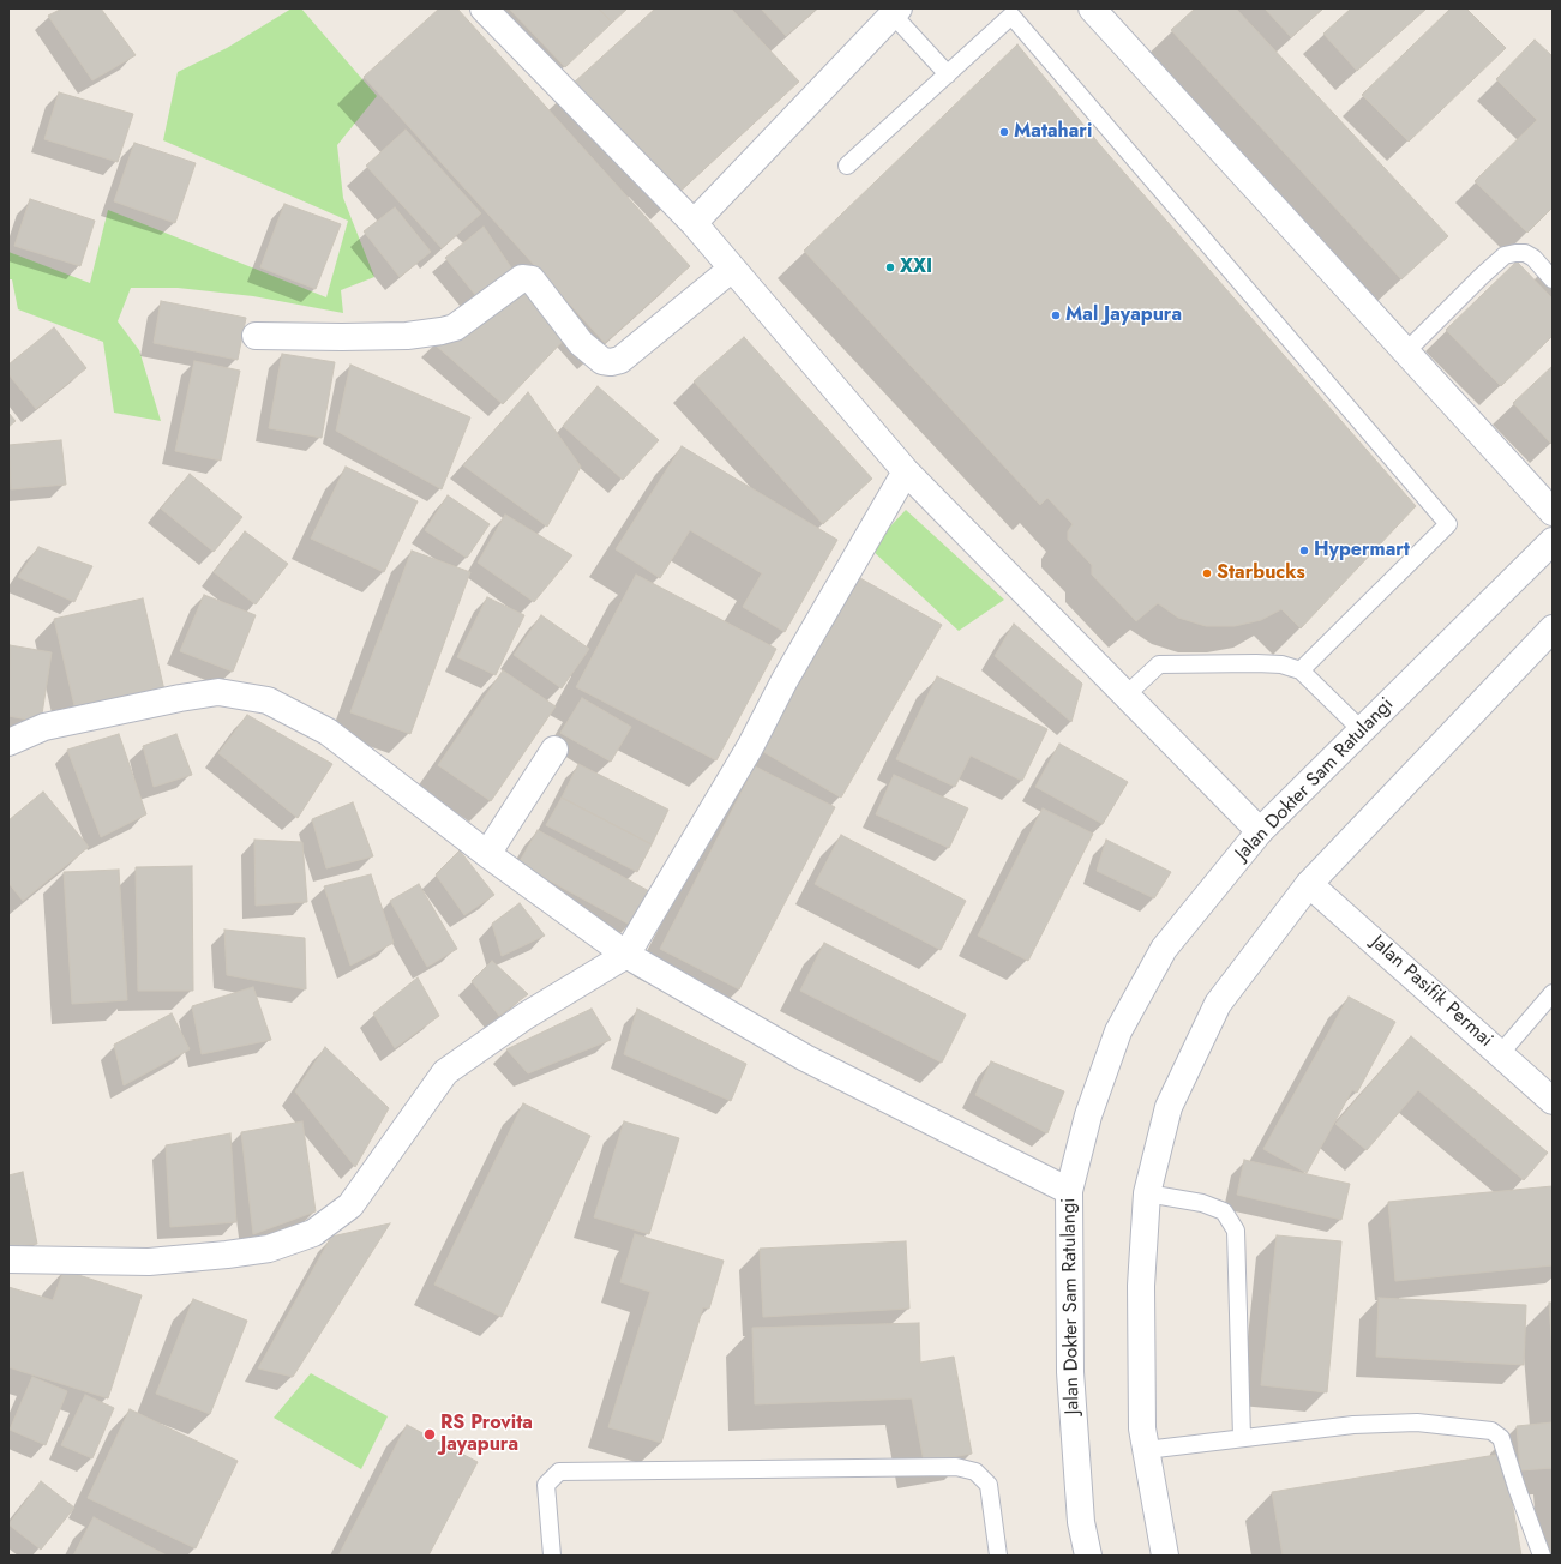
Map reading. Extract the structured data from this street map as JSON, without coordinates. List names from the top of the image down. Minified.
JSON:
{"streets":{"street":["Jalan Dokter Sam Ratulangi","Jalan Pasifik Permai"]},"places":["Matahari","XXI","Mal Jayapura","Hypermart","Starbucks","RS Provita Jayapura"]}
